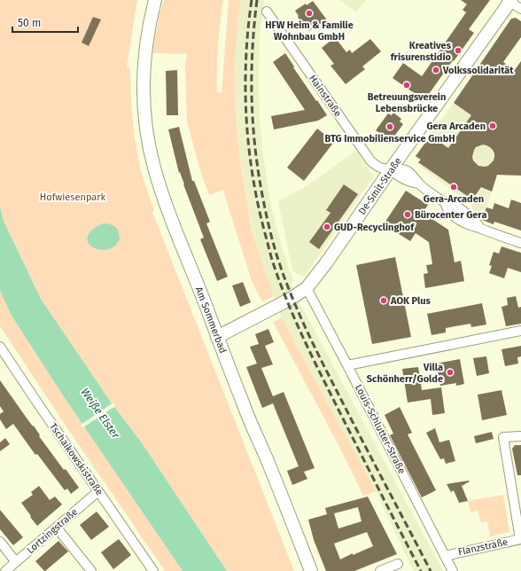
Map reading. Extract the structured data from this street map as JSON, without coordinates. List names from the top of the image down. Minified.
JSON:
{"streets":{"main road":["De-Smit-Straße","Am Sommerbad"],"street":["Hainstraße","Louis-Schlutter-Straße","Tschaikowskistraße","Lortzingstraße","Flanzstraße"]},"crossings":[["Hainstraße","De-Smit-Straße"],["De-Smit-Straße","Am Sommerbad"],["De-Smit-Straße","Louis-Schlutter-Straße"],["Louis-Schlutter-Straße","Flanzstraße"],["Tschaikowskistraße","Lortzingstraße"]],"water":["Weiße Elster"],"parks":["Hofwiesenpark"],"places":["HFW Heim & Familie Wohnbau GmbH","Kreatives frisurenstidio","Volkssolidarität","Betreuungsverein Lebensbrücke","Gera Arcaden","BTG Immobilienservice GmbH","Gera-Arcaden","Bürocenter Gera","GUD-Recyclinghof","AOK Plus","Villa Schönherr/Golde"],"scale_bar":"50 m"}
